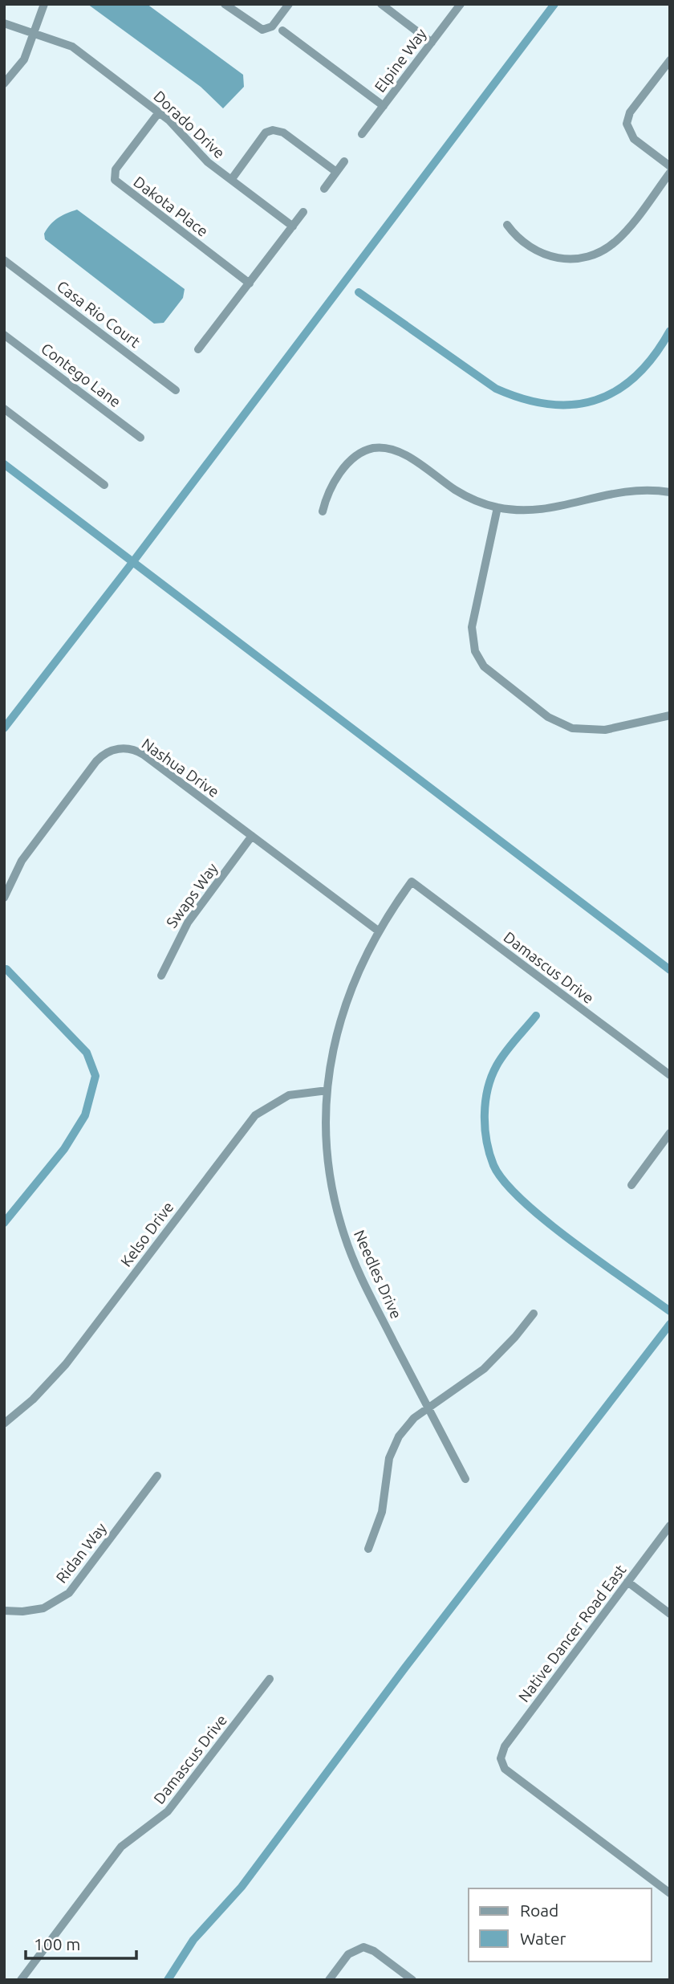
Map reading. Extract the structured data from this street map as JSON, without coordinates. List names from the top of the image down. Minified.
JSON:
{"streets":{"street":["Elpine Way","Dorado Drive","Dakota Place","Casa Rio Court","Contego Lane","Nashua Drive","Swaps Way","Damascus Drive","Kelso Drive","Needles Drive","Ridan Way","Native Dancer Road East"]},"crossings":[["Dorado Drive","Dakota Place"],["Nashua Drive","Swaps Way"],["Nashua Drive","Needles Drive"],["Damascus Drive","Needles Drive"],["Kelso Drive","Needles Drive"]],"legend":["Road","Water"],"scale_bar":"100 m"}
